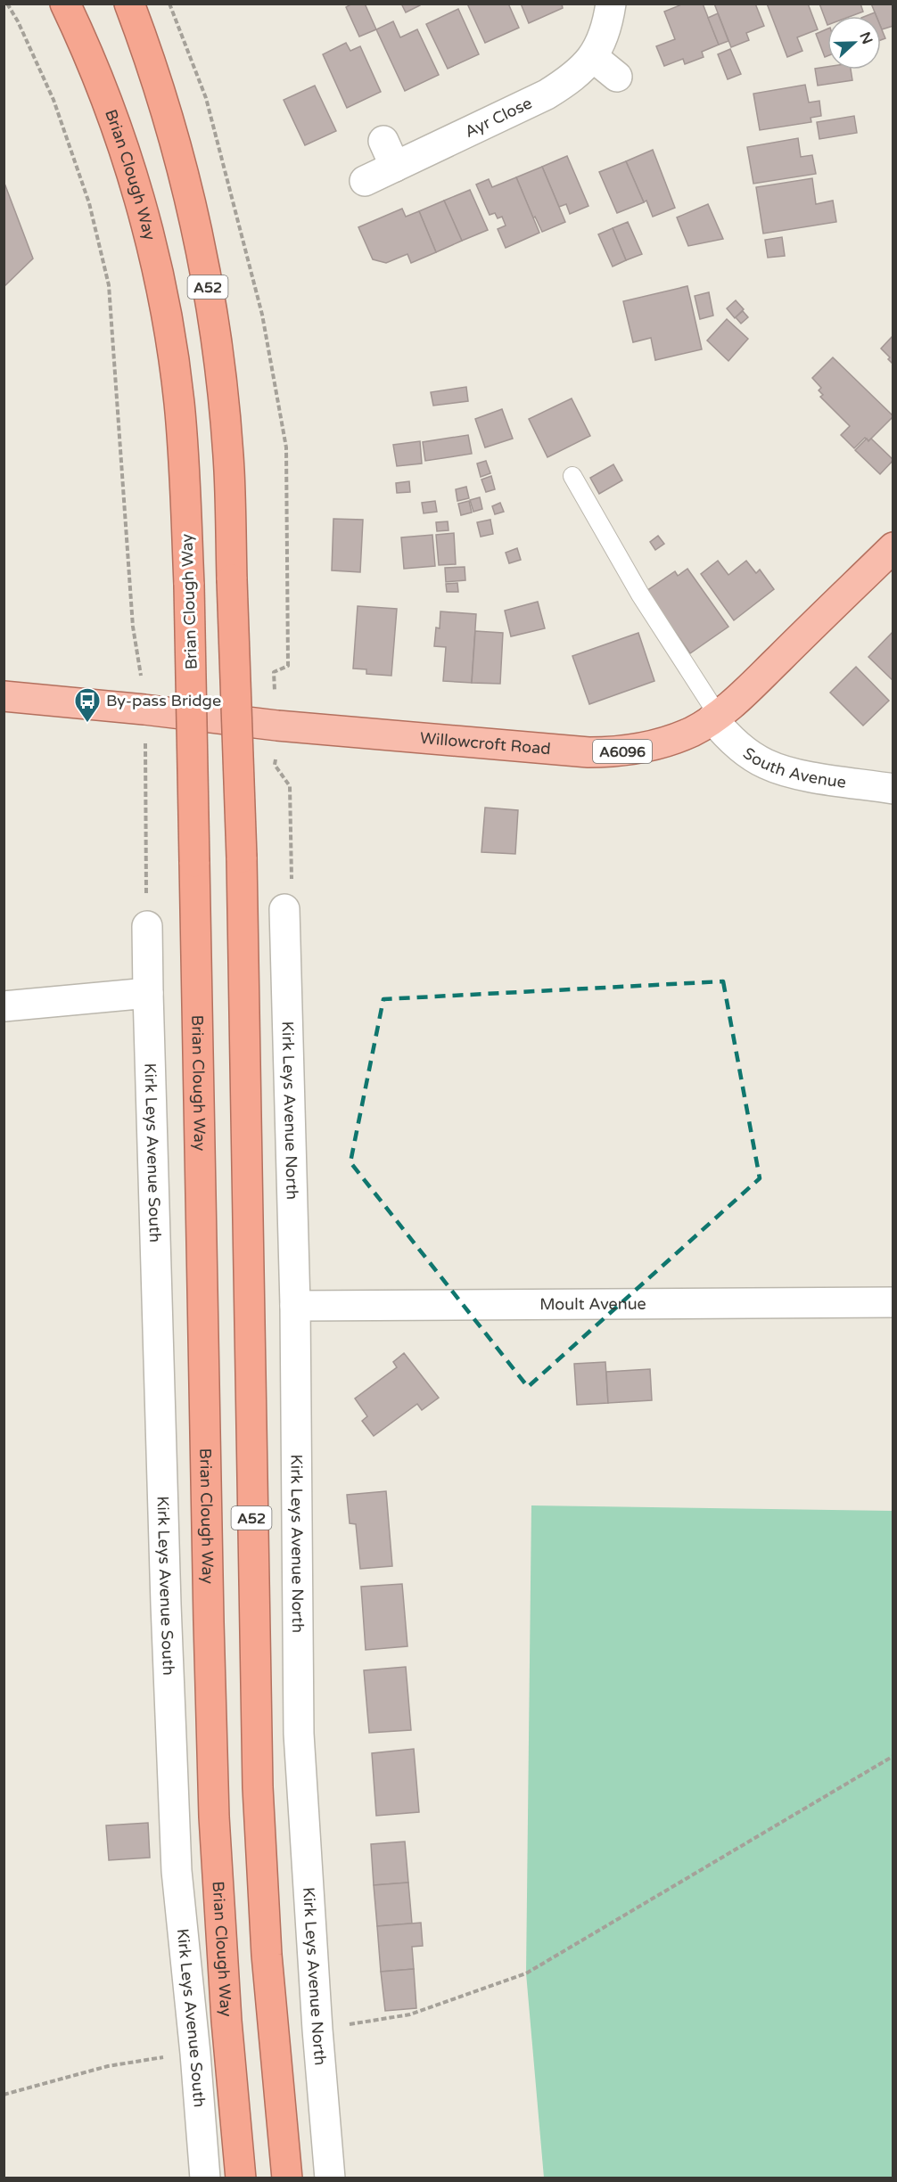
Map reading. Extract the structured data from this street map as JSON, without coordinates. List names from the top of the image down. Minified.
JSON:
{"streets":{"highway":["Brian Clough Way","A52"],"main road":["Willowcroft Road","A6096"],"street":["Ayr Close","South Avenue","Kirk Leys Avenue North","Kirk Leys Avenue South","Moult Avenue"]},"crossings":[["Willowcroft Road","South Avenue"],["Kirk Leys Avenue North","Moult Avenue"]],"places":{"bus stop":["By-pass Bridge"]},"north":"right"}
